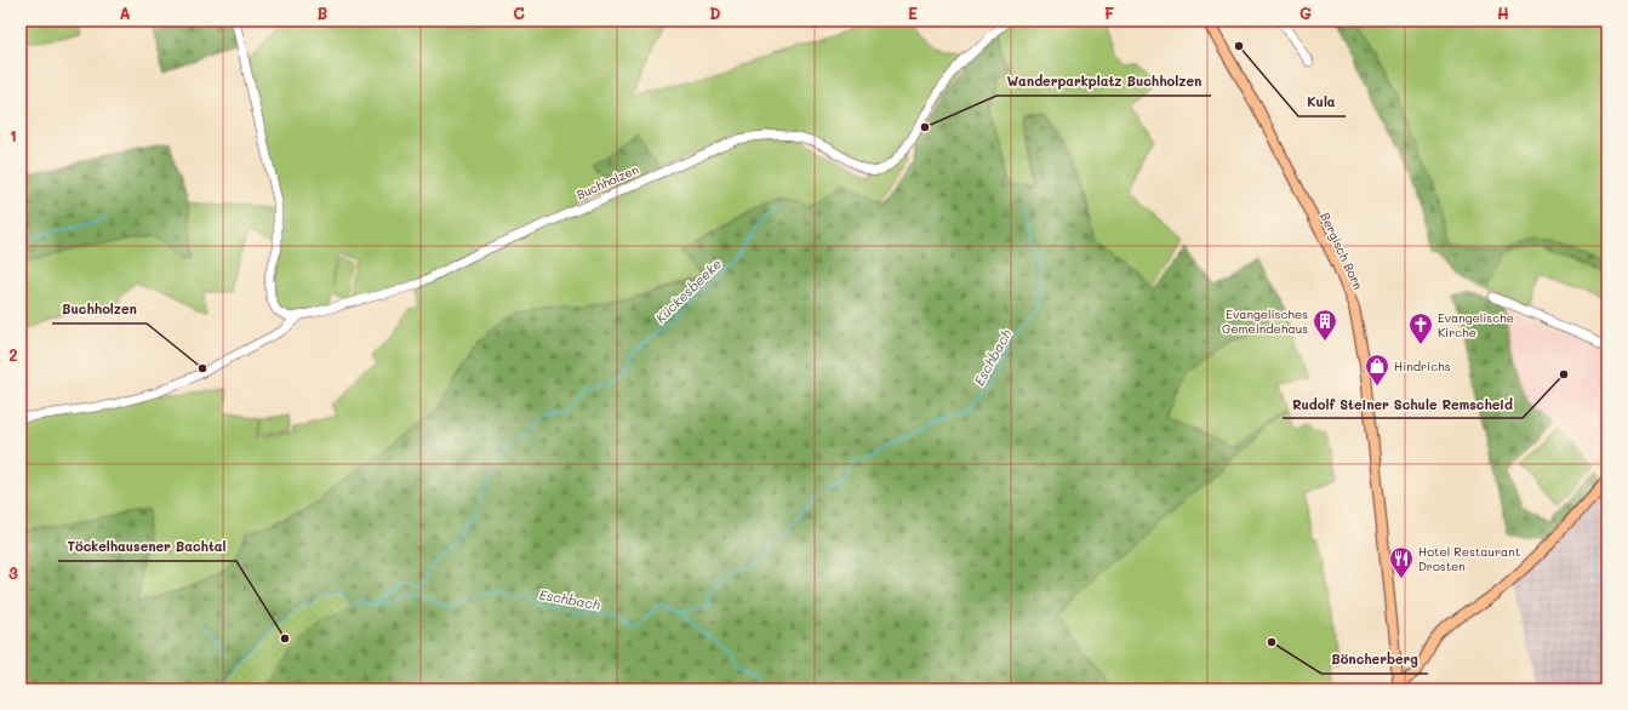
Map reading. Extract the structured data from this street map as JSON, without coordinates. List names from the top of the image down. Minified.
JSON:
{"streets":{"main road":["Bergisch Born"],"street":["Buchholzen"]},"water":["Kückesbeeke","Eschbach"],"places":{"other":["Kula","Wanderparkplatz Buchholzen","Buchholzen","Rudolf Steiner Schule Remscheid","Töckelhausener Bachtal","Böncherberg"],"building":["Evangelisches Gemeindehaus"],"church":["Evangelische Kirche"],"shop":["Hindrichs"],"restaurant":["Hotel Restaurant Drosten"]},"grid":{"columns":["A","B","C","D","E","F","G","H"],"rows":["1","2","3"]}}
